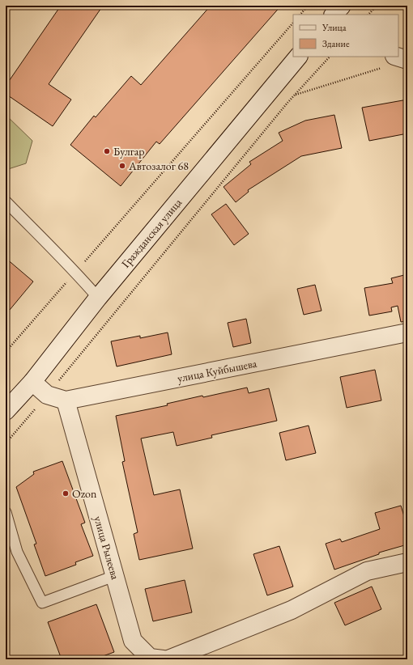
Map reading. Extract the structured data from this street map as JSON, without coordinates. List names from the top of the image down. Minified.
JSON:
{"streets":{"street":["Гражданская улица","улица Куйбышева","улица Рылеева"]},"crossings":[["Гражданская улица","улица Куйбышева"],["улица Куйбышева","улица Рылеева"]],"places":["Булгар","Автозалог 68","Ozon"],"legend":["Улица","Здание"]}
